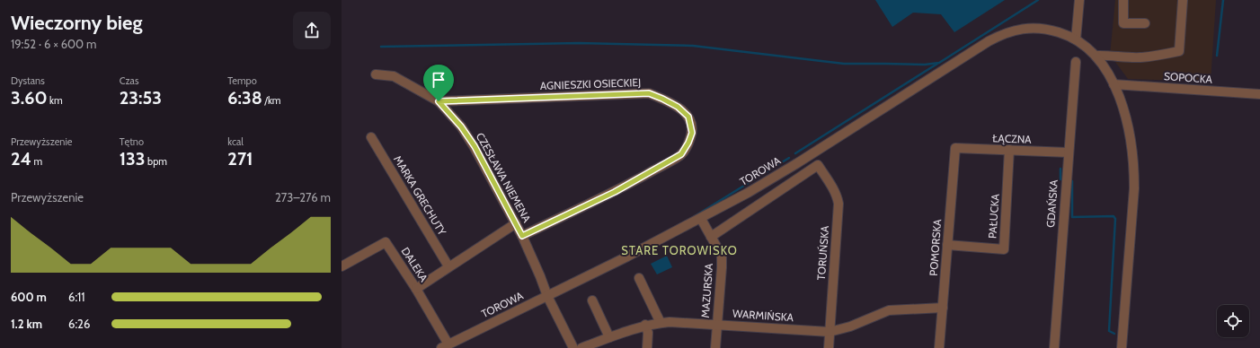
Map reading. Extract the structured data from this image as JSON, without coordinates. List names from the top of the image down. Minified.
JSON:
{"streets":{"street":["SOPOCKA","AGNIESZKI OSIECKIEJ","ŁĄCZNA","TOROWA","CZESŁAWA NIEMENA","MARKA GRECHUTY","GDAŃSKA","PAŁUCKA","POMORSKA","TORUŃSKA","DALEKA","MAZURSKA","WARMIŃSKA"]},"crossings":[["SOPOCKA","TOROWA"],["AGNIESZKI OSIECKIEJ","CZESŁAWA NIEMENA"],["ŁĄCZNA","GDAŃSKA"],["ŁĄCZNA","PAŁUCKA"],["ŁĄCZNA","POMORSKA"],["TOROWA","CZESŁAWA NIEMENA"],["TOROWA","DALEKA"],["TOROWA","MAZURSKA"],["PAŁUCKA","POMORSKA"],["POMORSKA","WARMIŃSKA"],["TORUŃSKA","MAZURSKA"],["TORUŃSKA","WARMIŃSKA"],["MAZURSKA","WARMIŃSKA"]],"districts":["STARE TOROWISKO"],"page":{"heading":["Wieczorny bieg","19:52 · 6 × 600 m"],"stats":[["Dystans","3.60 km"],["Czas","23:53"],["Tempo","6:38 /km"],["Przewyższenie","24 m"],["Tętno","133 bpm"],["kcal","271"]],"chart":["Przewyższenie","273–276 m"],"list":[{"name":"600 m","note":"6:11"},{"name":"1.2 km","note":"6:26"}]}}
